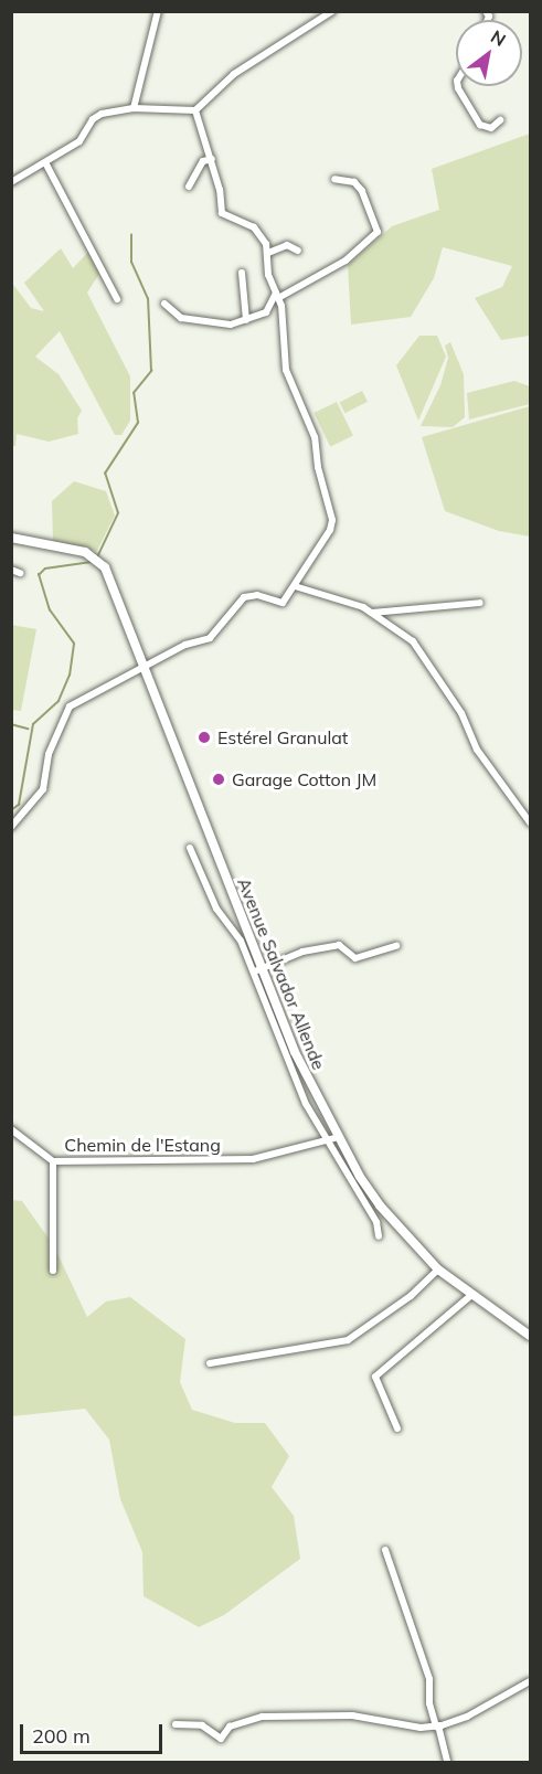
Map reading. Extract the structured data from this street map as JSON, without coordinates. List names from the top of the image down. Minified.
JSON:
{"streets":{"main road":["Avenue Salvador Allende"],"street":["Chemin de l'Estang"]},"crossings":[["Avenue Salvador Allende","Chemin de l'Estang"]],"places":["Estérel Granulat","Garage Cotton JM"],"scale_bar":"200 m","north":"top right"}
